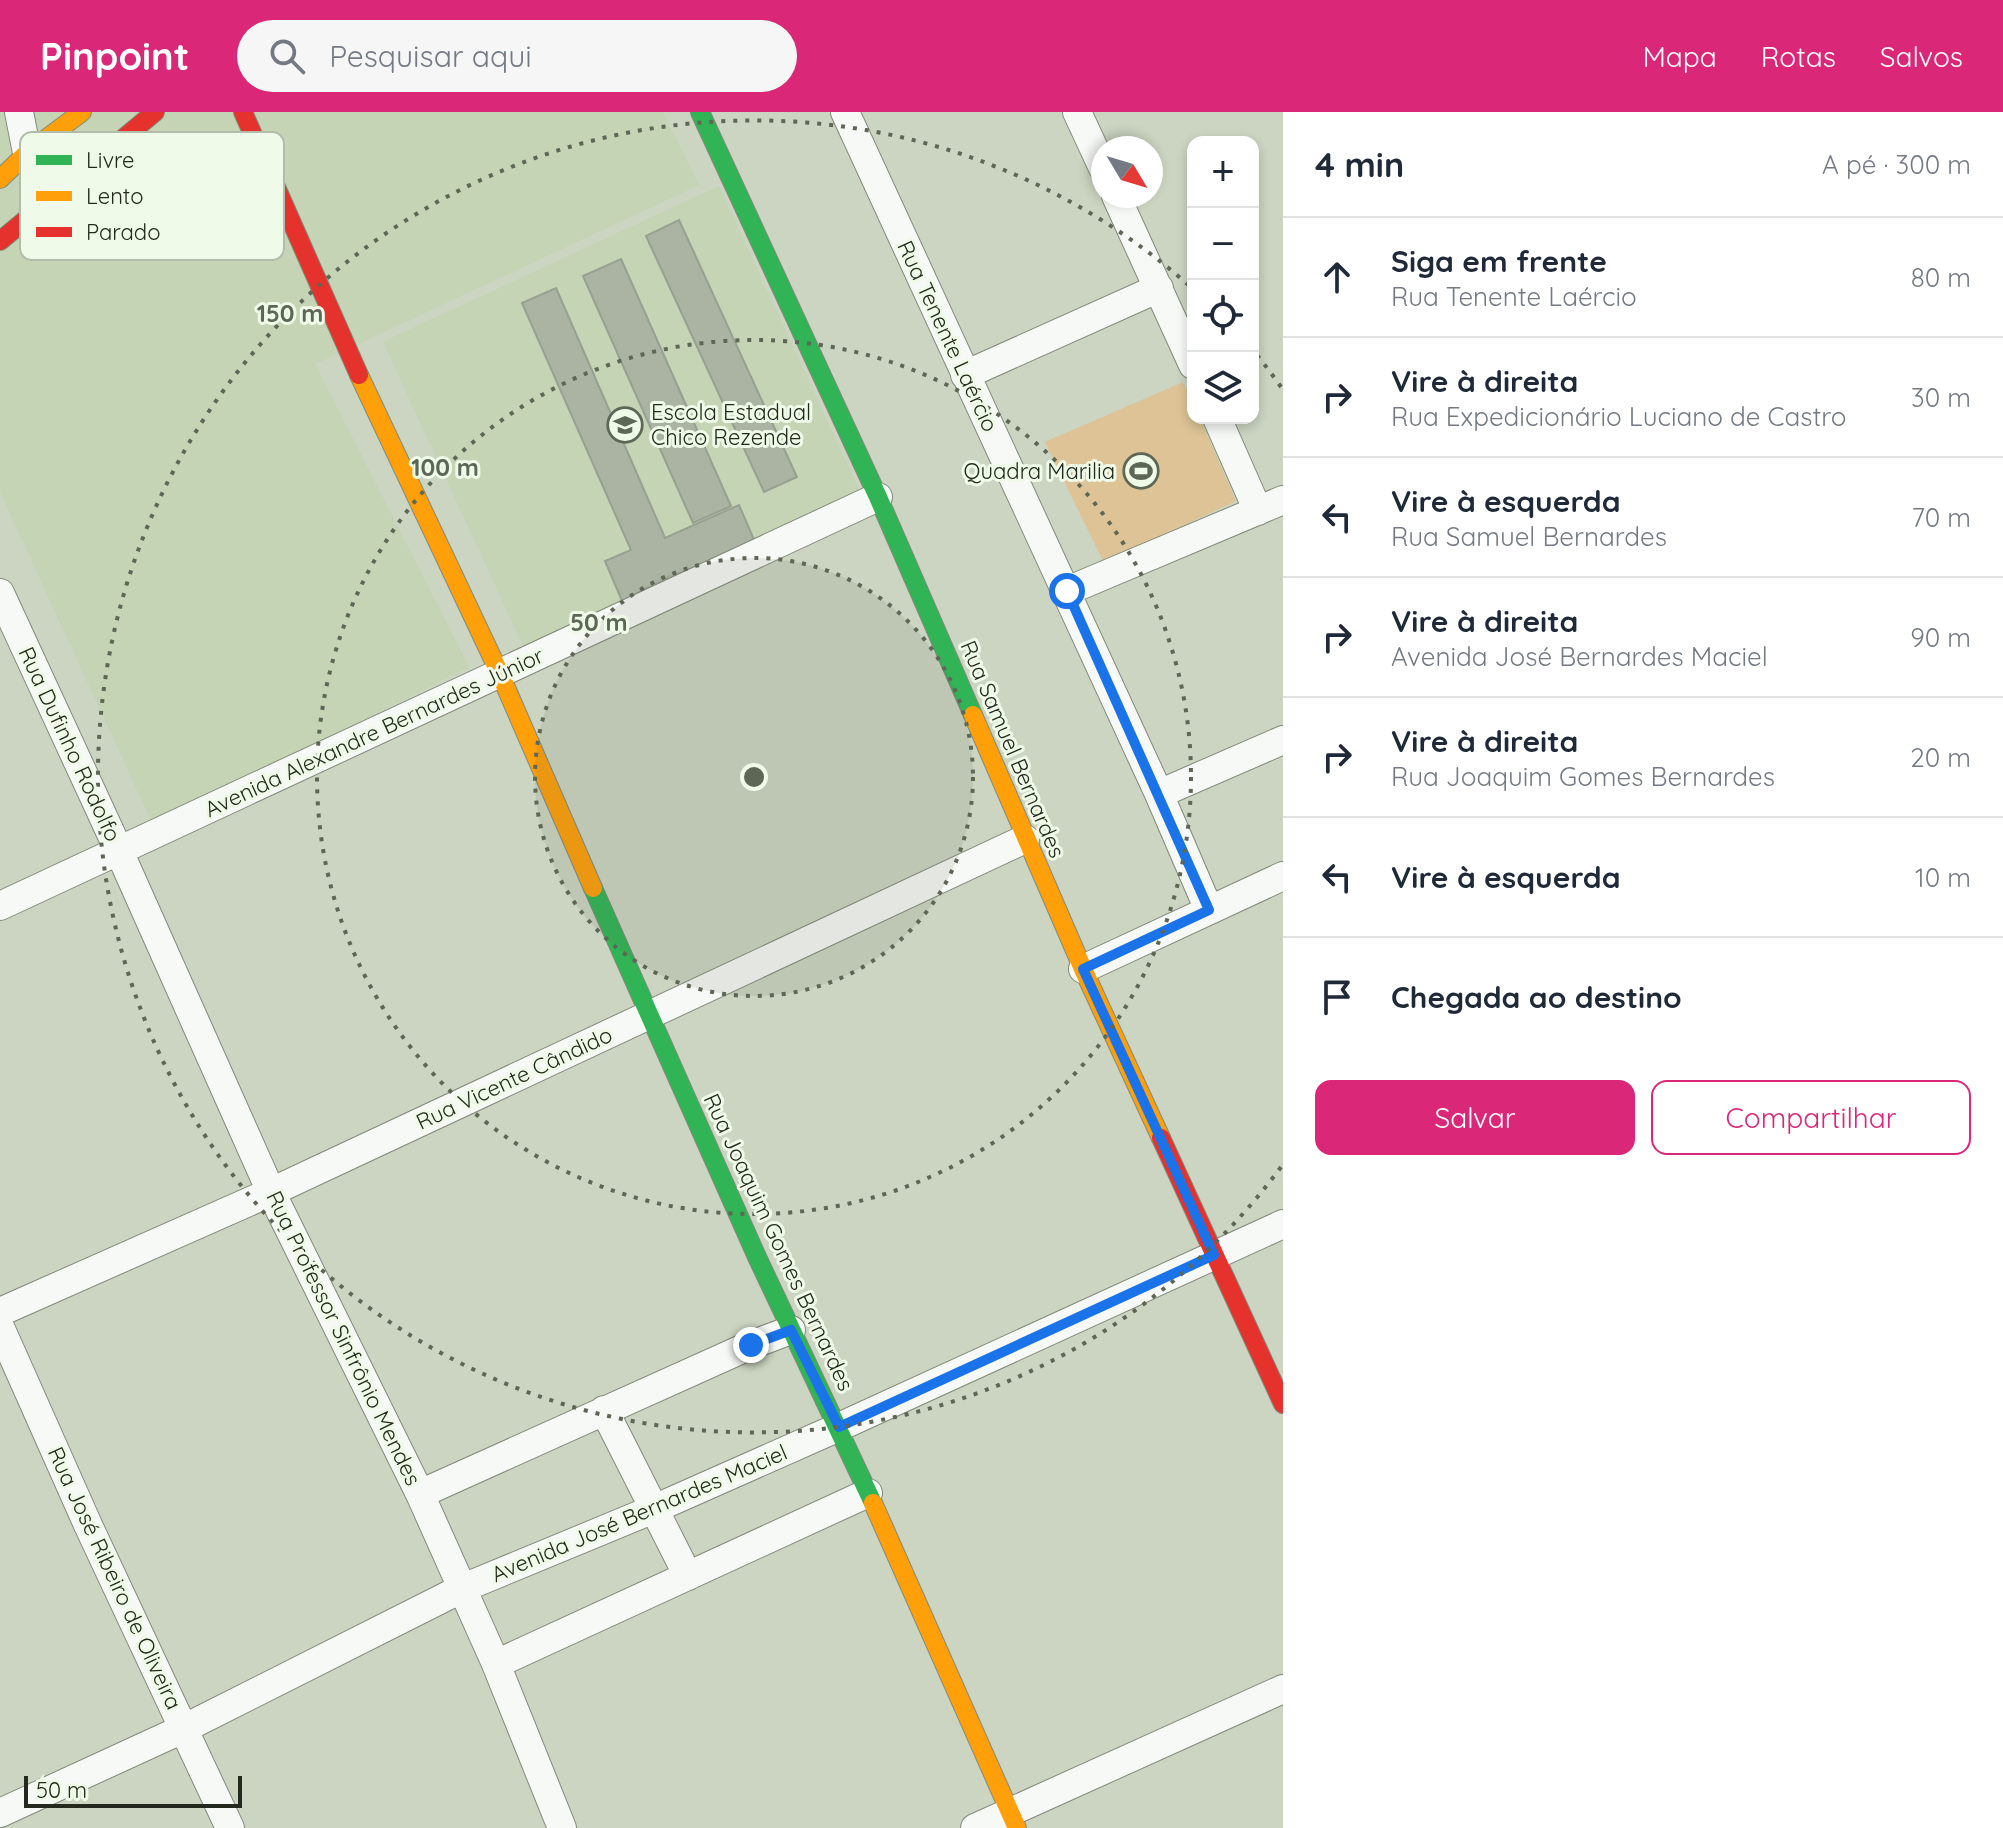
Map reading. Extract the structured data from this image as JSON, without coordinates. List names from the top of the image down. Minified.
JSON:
{"streets":{"street":["Rua Tenente Laércio","Avenida Alexandre Bernardes Júnior","Rua Dufinho Rodolfo","Rua Samuel Bernardes","Rua Vicente Cândido","Rua Joaquim Gomes Bernardes","Rua Professor Sinfrônio Mendes","Avenida José Bernardes Maciel","Rua José Ribeiro de Oliveira"]},"crossings":[["Avenida Alexandre Bernardes Júnior","Rua Dufinho Rodolfo"],["Avenida Alexandre Bernardes Júnior","Rua Samuel Bernardes"],["Avenida Alexandre Bernardes Júnior","Rua Joaquim Gomes Bernardes"],["Avenida Alexandre Bernardes Júnior","Rua Professor Sinfrônio Mendes"],["Rua Dufinho Rodolfo","Rua Professor Sinfrônio Mendes"],["Rua Samuel Bernardes","Rua Vicente Cândido"],["Rua Samuel Bernardes","Avenida José Bernardes Maciel"],["Rua Vicente Cândido","Rua Joaquim Gomes Bernardes"],["Rua Vicente Cândido","Rua Professor Sinfrônio Mendes"],["Rua Joaquim Gomes Bernardes","Avenida José Bernardes Maciel"],["Rua Professor Sinfrônio Mendes","Avenida José Bernardes Maciel"],["Avenida José Bernardes Maciel","Rua José Ribeiro de Oliveira"]],"places":{"school or university":["Escola Estadual Chico Rezende"],"sports":["Quadra Marilia"]},"legend":["Livre","Lento","Parado"],"scale_bar":"50 m","north":"bottom right","page":{"header":"Pinpoint","search":"Pesquisar aqui","nav":["Mapa","Rotas","Salvos"],"heading":["4 min","A pé · 300 m"],"map_buttons":["+","−"],"list":[["Siga em frente","Rua Tenente Laércio","80 m"],["Vire à direita","Rua Expedicionário Luciano de Castro","30 m"],["Vire à esquerda","Rua Samuel Bernardes","70 m"],["Vire à direita","Avenida José Bernardes Maciel","90 m"],["Vire à direita","Rua Joaquim Gomes Bernardes","20 m"],["Vire à esquerda","10 m"],"Chegada ao destino"],"buttons":["Salvar","Compartilhar"],"scale":"50 m"},"rings":["150 m","100 m","50 m"]}
